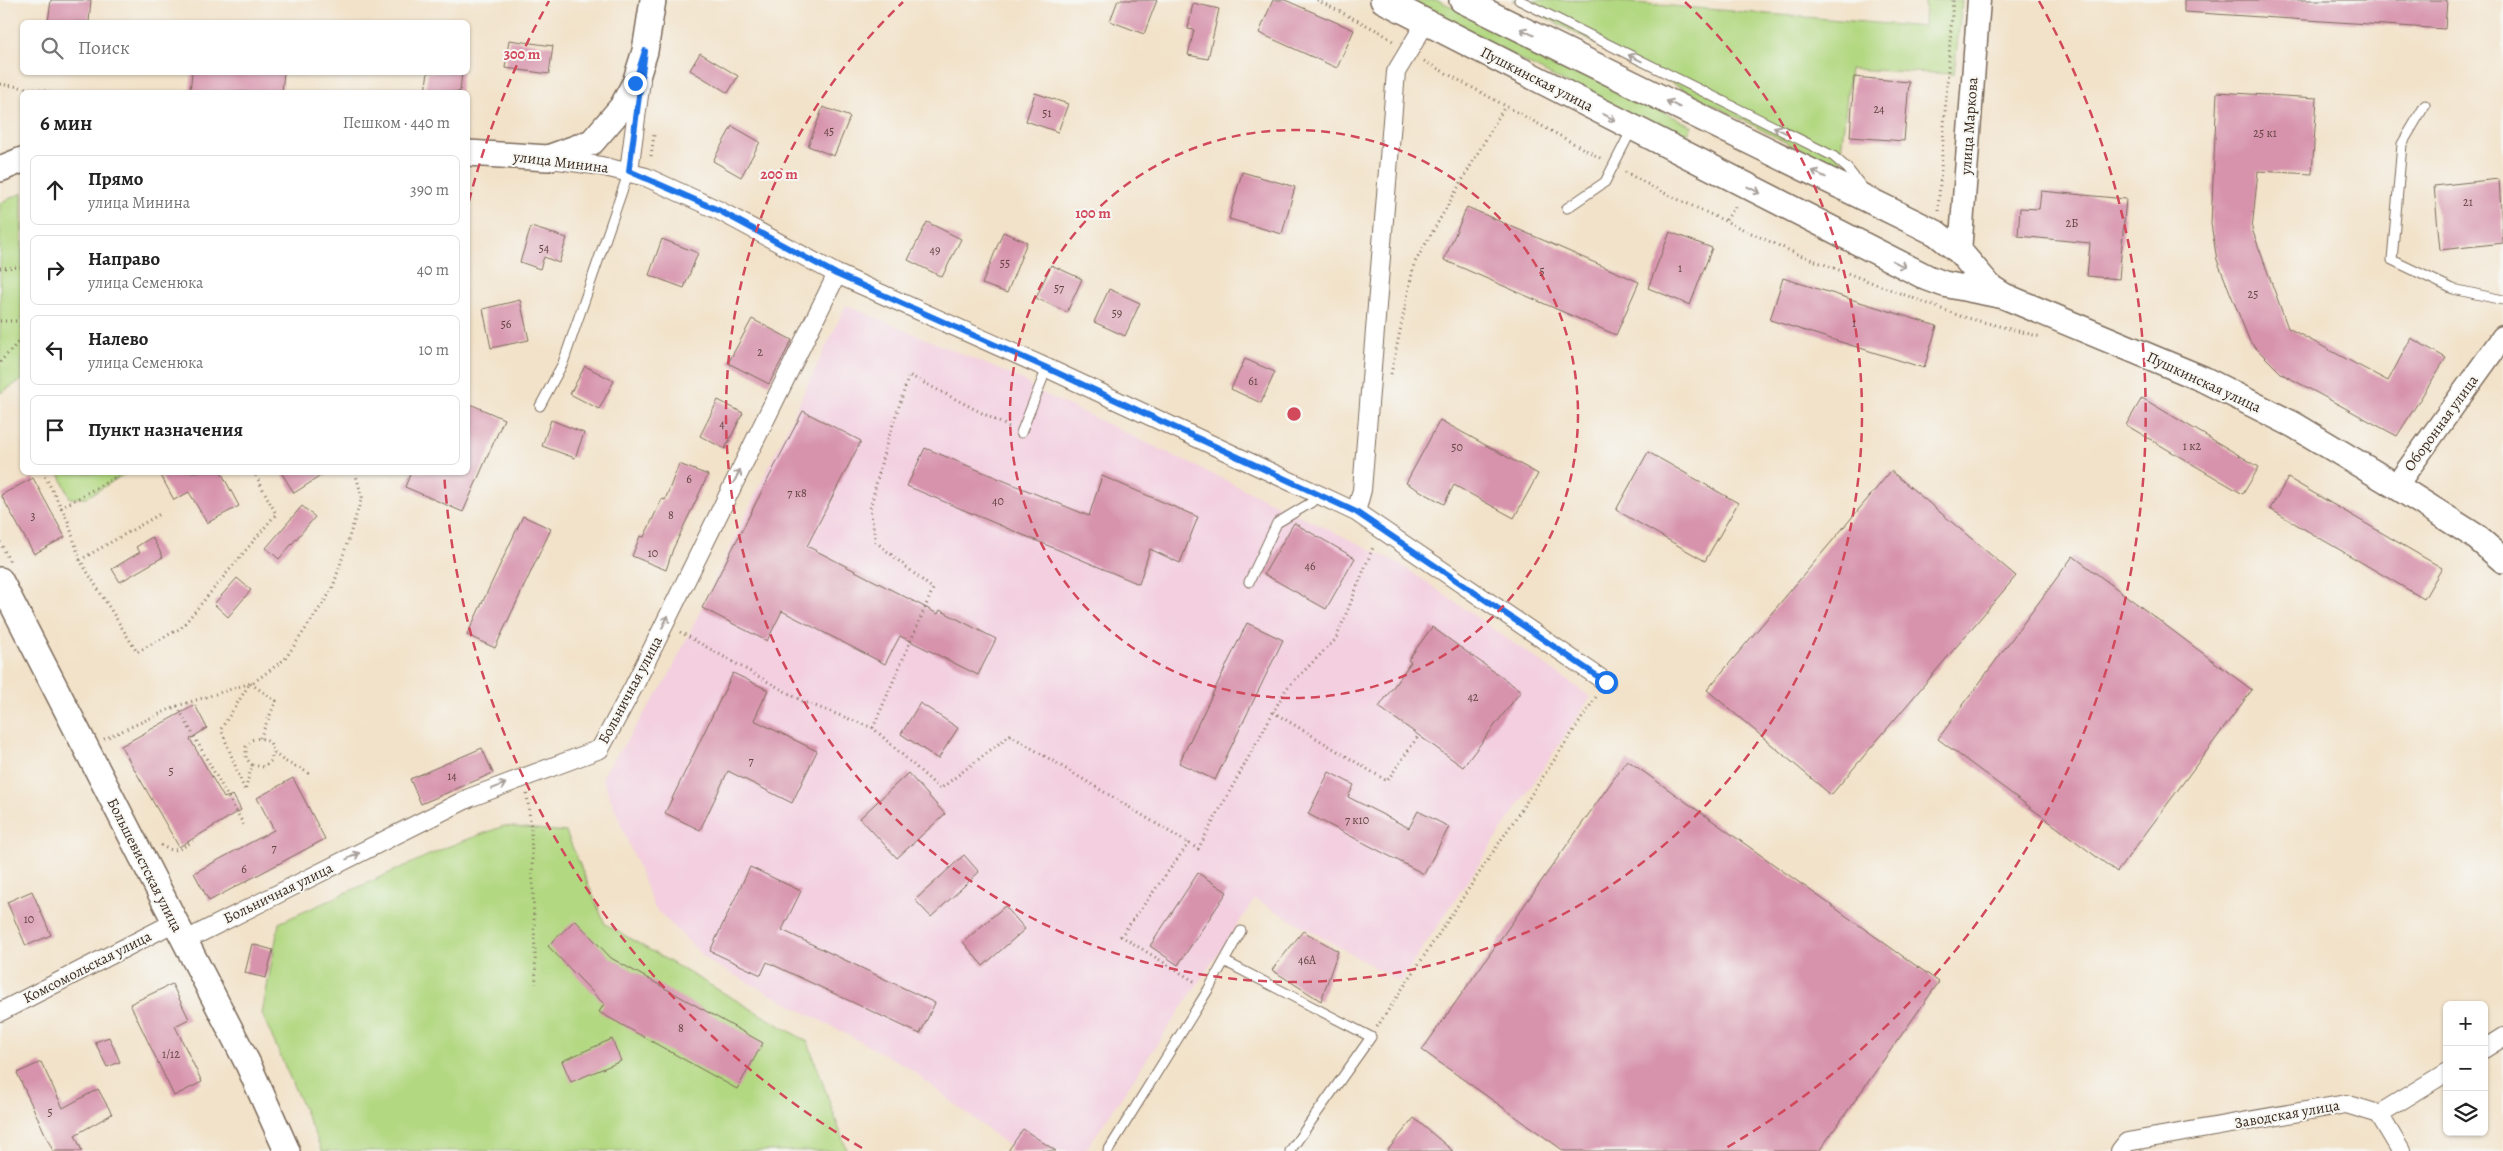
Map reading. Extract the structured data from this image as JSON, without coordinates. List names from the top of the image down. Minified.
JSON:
{"streets":{"main road":["Пушкинская улица","улица Минина","Большевистская улица"],"street":["улица Маркова","Оборонная улица","Больничная улица","Комсомольская улица","Заводская улица"]},"crossings":[["Пушкинская улица","улица Маркова"],["Пушкинская улица","Оборонная улица"],["улица Минина","Больничная улица"],["Больничная улица","Большевистская улица"],["Больничная улица","Комсомольская улица"],["Большевистская улица","Комсомольская улица"]],"one_way":["Больничная улица"],"house_numbers":["24","51","45","25 к1","21","2Б","54","49","55","1","5","57","25","59","1","56","2","61","4","1 к2","50","6","7 к8","40","8","3","10","46","42","7","5","14","7 к10","7","6","10","46А","8","1/12","5"],"page":{"search":"Поиск","heading":["6 мин","Пешком · 440 m"],"list":[["Прямо","улица Минина","390 m"],["Направо","улица Семенюка","40 m"],["Налево","улица Семенюка","10 m"],"Пункт назначения"],"map_buttons":["+","−"]},"rings":["300 m","200 m","100 m"]}
